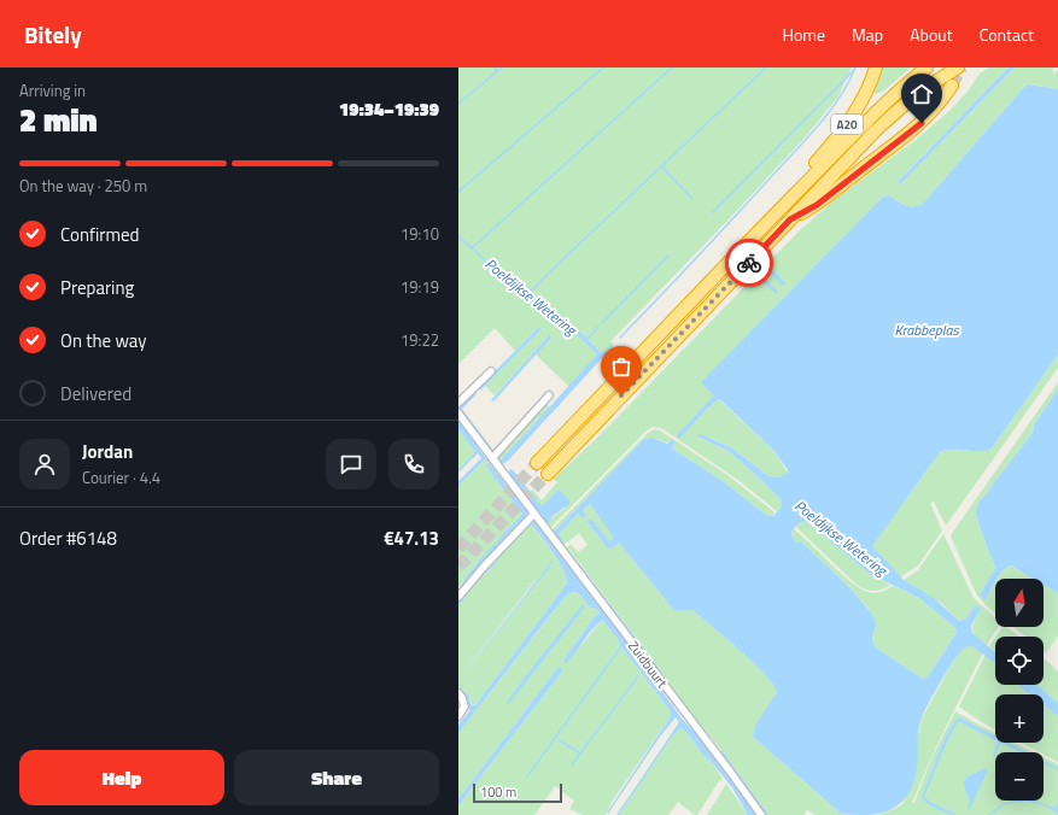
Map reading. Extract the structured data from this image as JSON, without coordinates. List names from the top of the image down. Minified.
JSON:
{"streets":{"highway":["A20"],"street":["Zuidbuurt"]},"water":["Poeldijkse Wetering","Krabbeplas"],"scale_bar":"100 m","north":"top","page":{"header":"Bitely","nav":["Home","Map","About","Contact"],"heading":["2 min","Arriving in","19:34–19:39"],"panel":["Jordan","Courier · 4.4","Order #6148","€47.13"],"bar":"On the way · 250 m","list":[["Confirmed","19:10"],["Preparing","19:19"],["On the way","19:22"],"Delivered"],"map_buttons":["+","−"],"buttons":["Help","Share"],"scale":"100 m"}}
